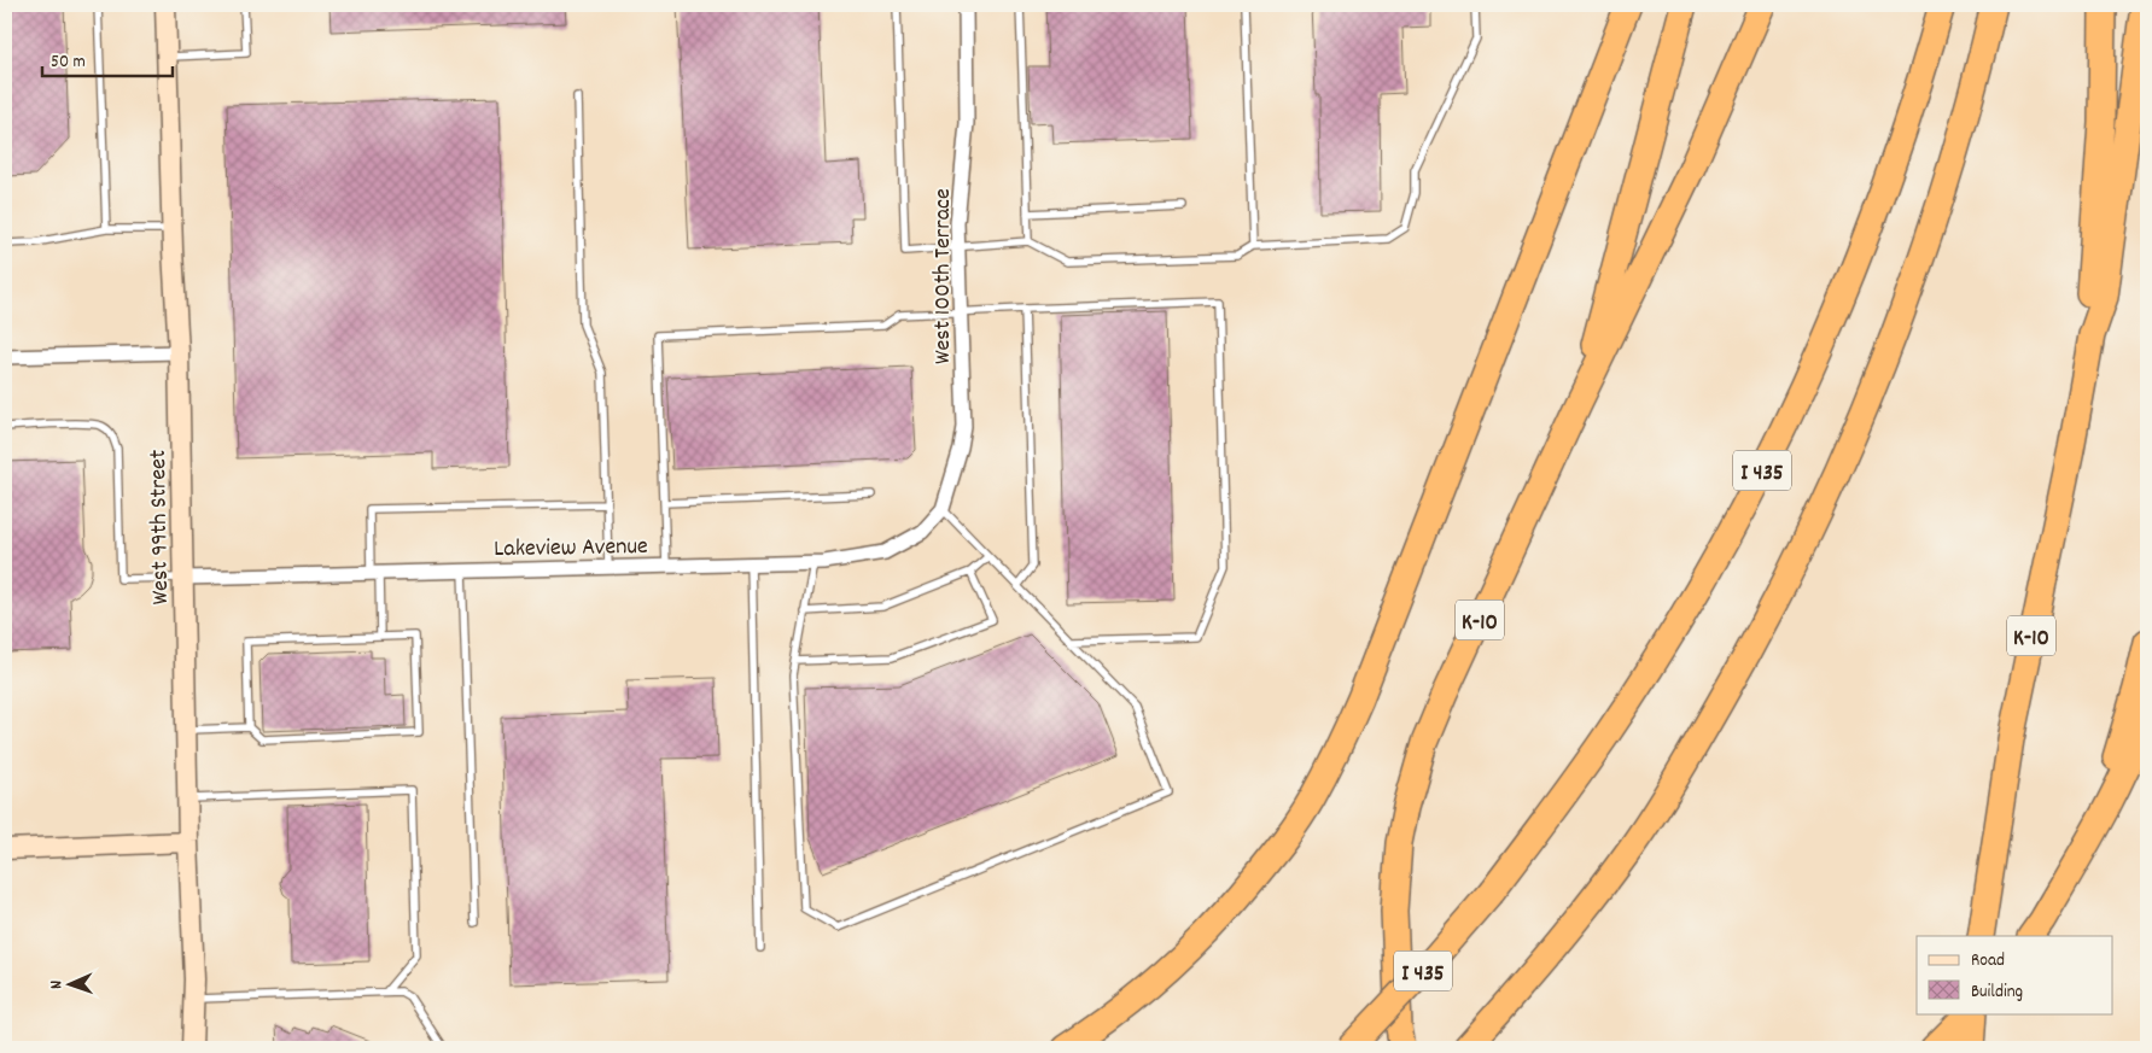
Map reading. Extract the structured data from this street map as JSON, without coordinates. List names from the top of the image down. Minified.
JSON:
{"streets":{"highway":["I 435","K-10"],"street":["West 100th Terrace","West 99th Street","Lakeview Avenue"]},"crossings":[["West 100th Terrace","Lakeview Avenue"],["West 99th Street","Lakeview Avenue"]],"legend":["Road","Building"],"scale_bar":"50 m","north":"left"}
